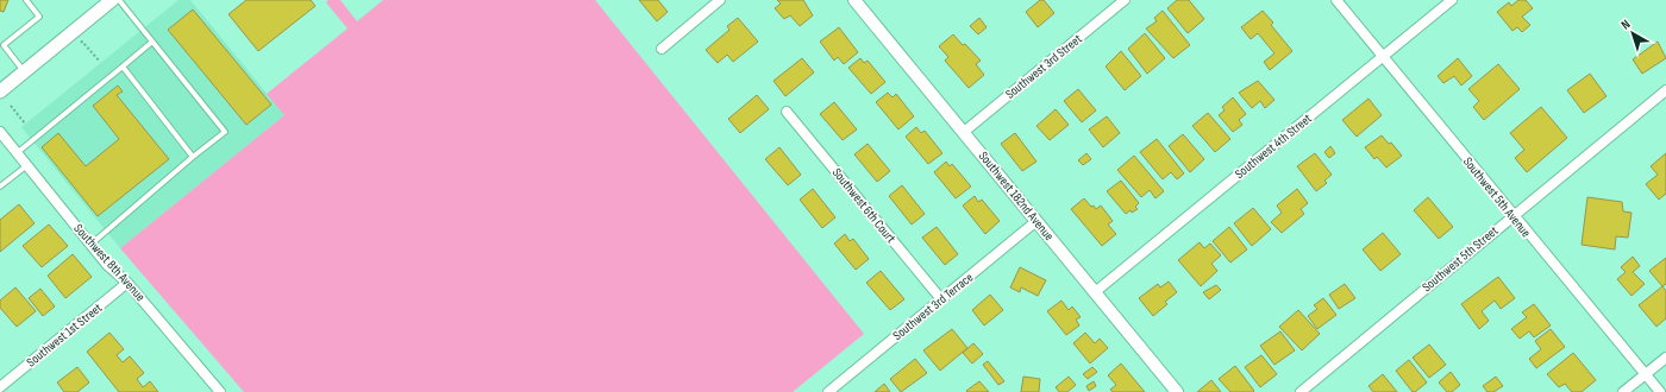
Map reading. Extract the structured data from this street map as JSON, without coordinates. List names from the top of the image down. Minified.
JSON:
{"streets":{"street":["Southwest 3rd Street","Southwest 4th Street","Southwest 182nd Avenue","Southwest 5th Avenue","Southwest 6th Court","Southwest 5th Street","Southwest 8th Avenue","Southwest 3rd Terrace","Southwest 1st Street"]},"crossings":[["Southwest 3rd Street","Southwest 182nd Avenue"],["Southwest 4th Street","Southwest 182nd Avenue"],["Southwest 4th Street","Southwest 5th Avenue"],["Southwest 182nd Avenue","Southwest 3rd Terrace"],["Southwest 5th Avenue","Southwest 5th Street"],["Southwest 6th Court","Southwest 3rd Terrace"],["Southwest 8th Avenue","Southwest 1st Street"]],"north":"top left"}
